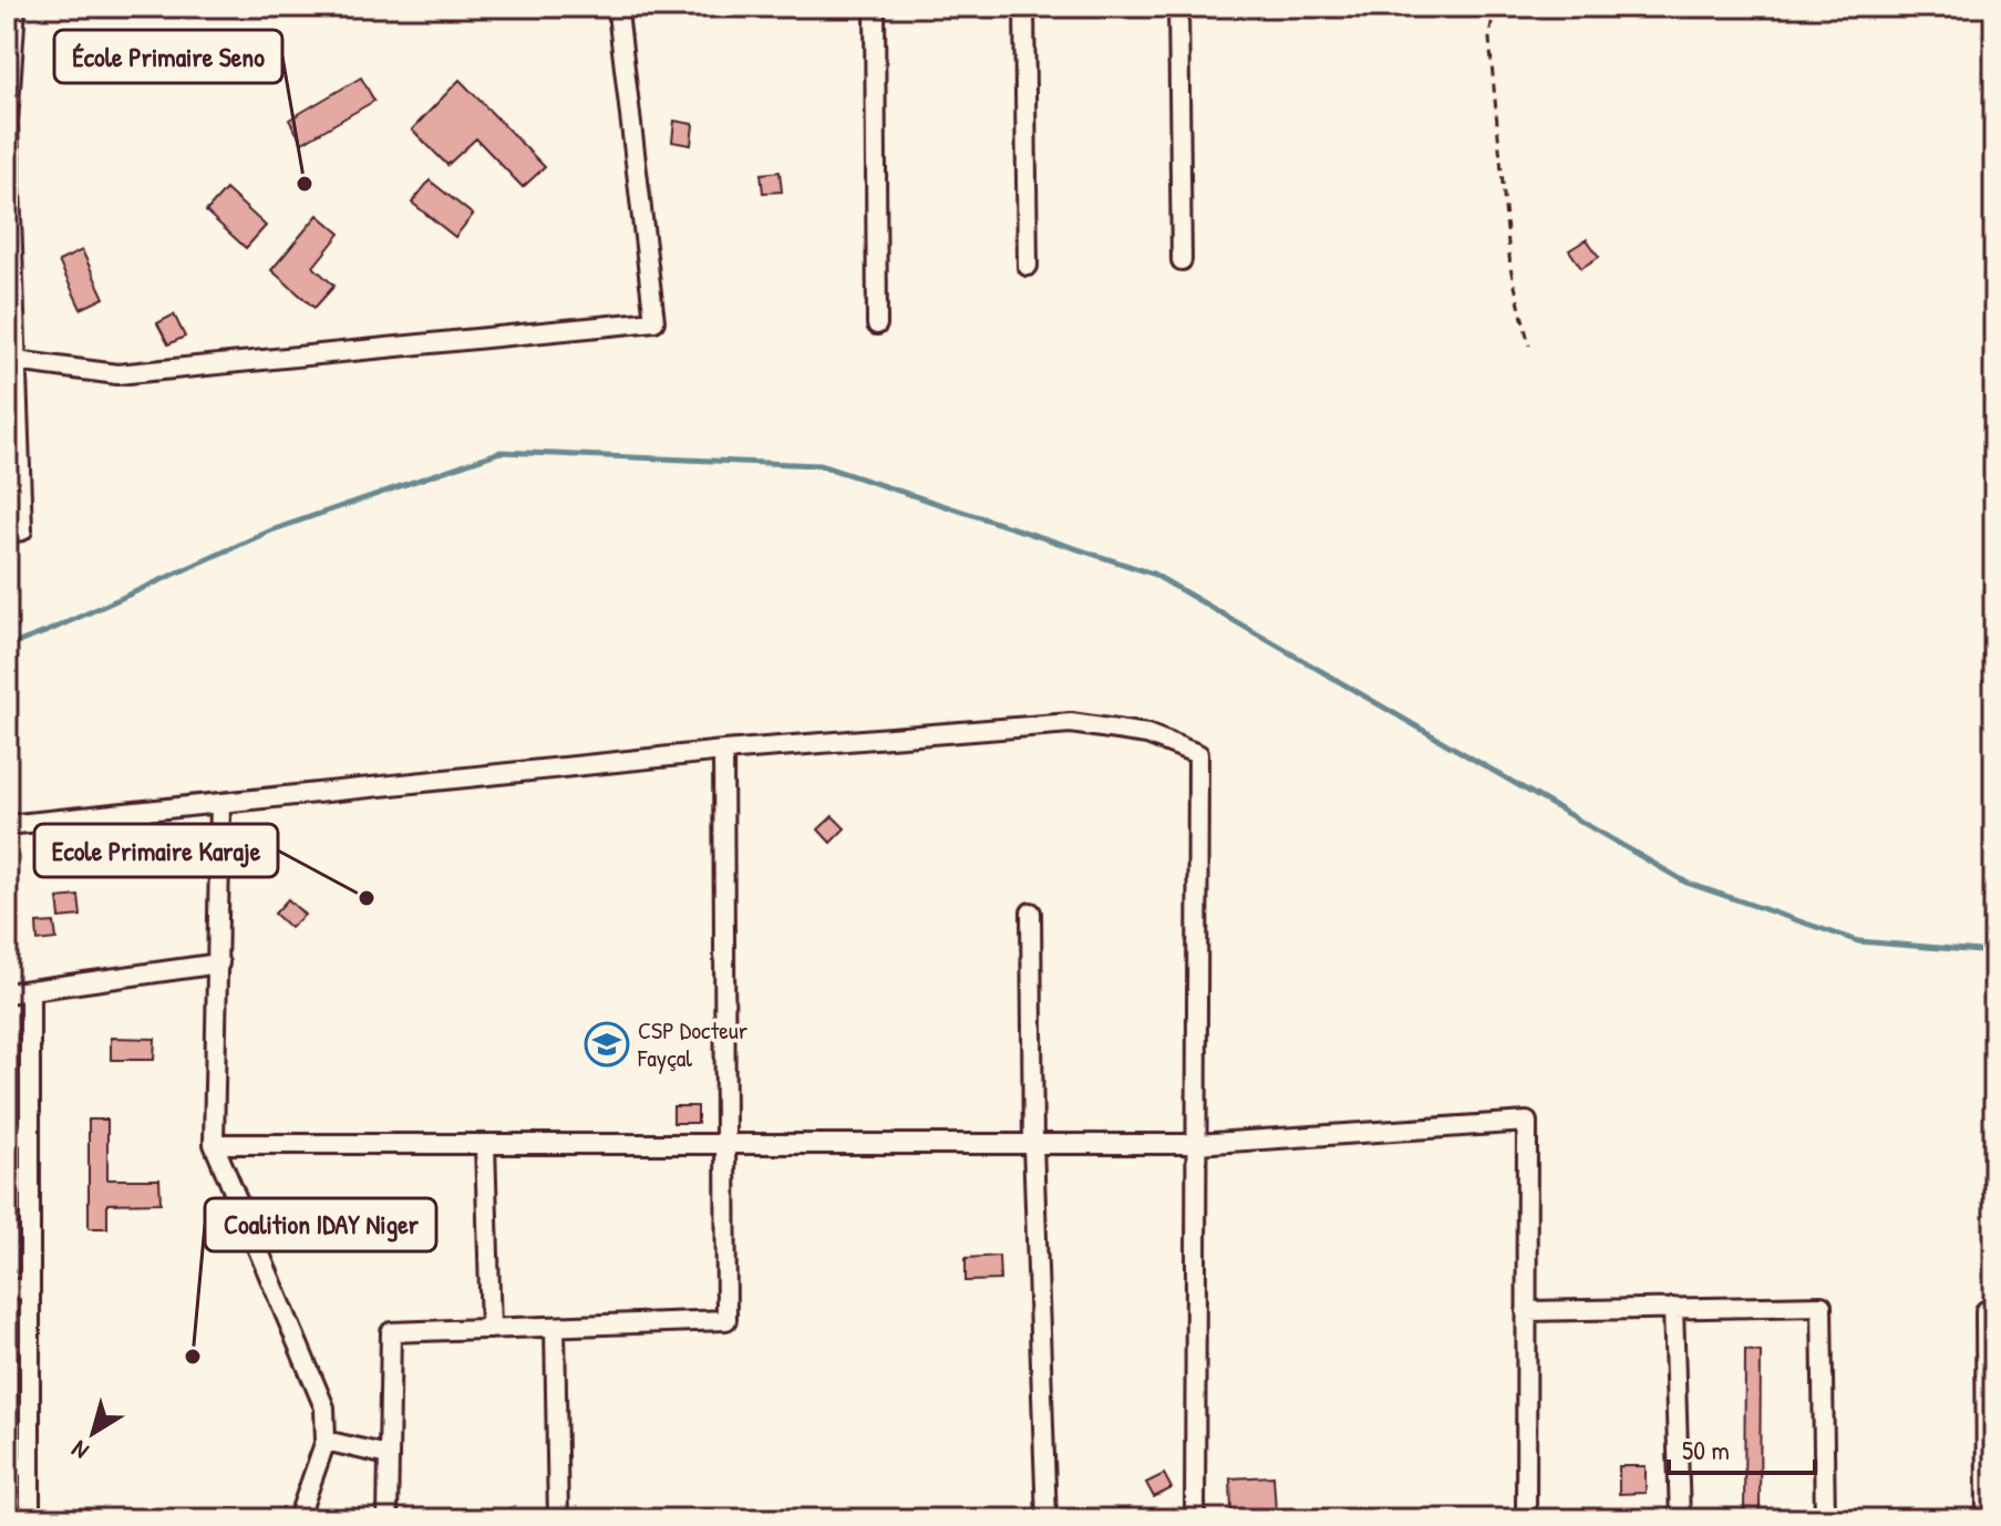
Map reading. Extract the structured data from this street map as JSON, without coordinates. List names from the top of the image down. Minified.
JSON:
{"places":{"other":["École Primaire Seno","Ecole Primaire Karaje","Coalition IDAY Niger"],"school or university":["CSP Docteur Fayçal"]},"scale_bar":"50 m","north":"bottom left"}
